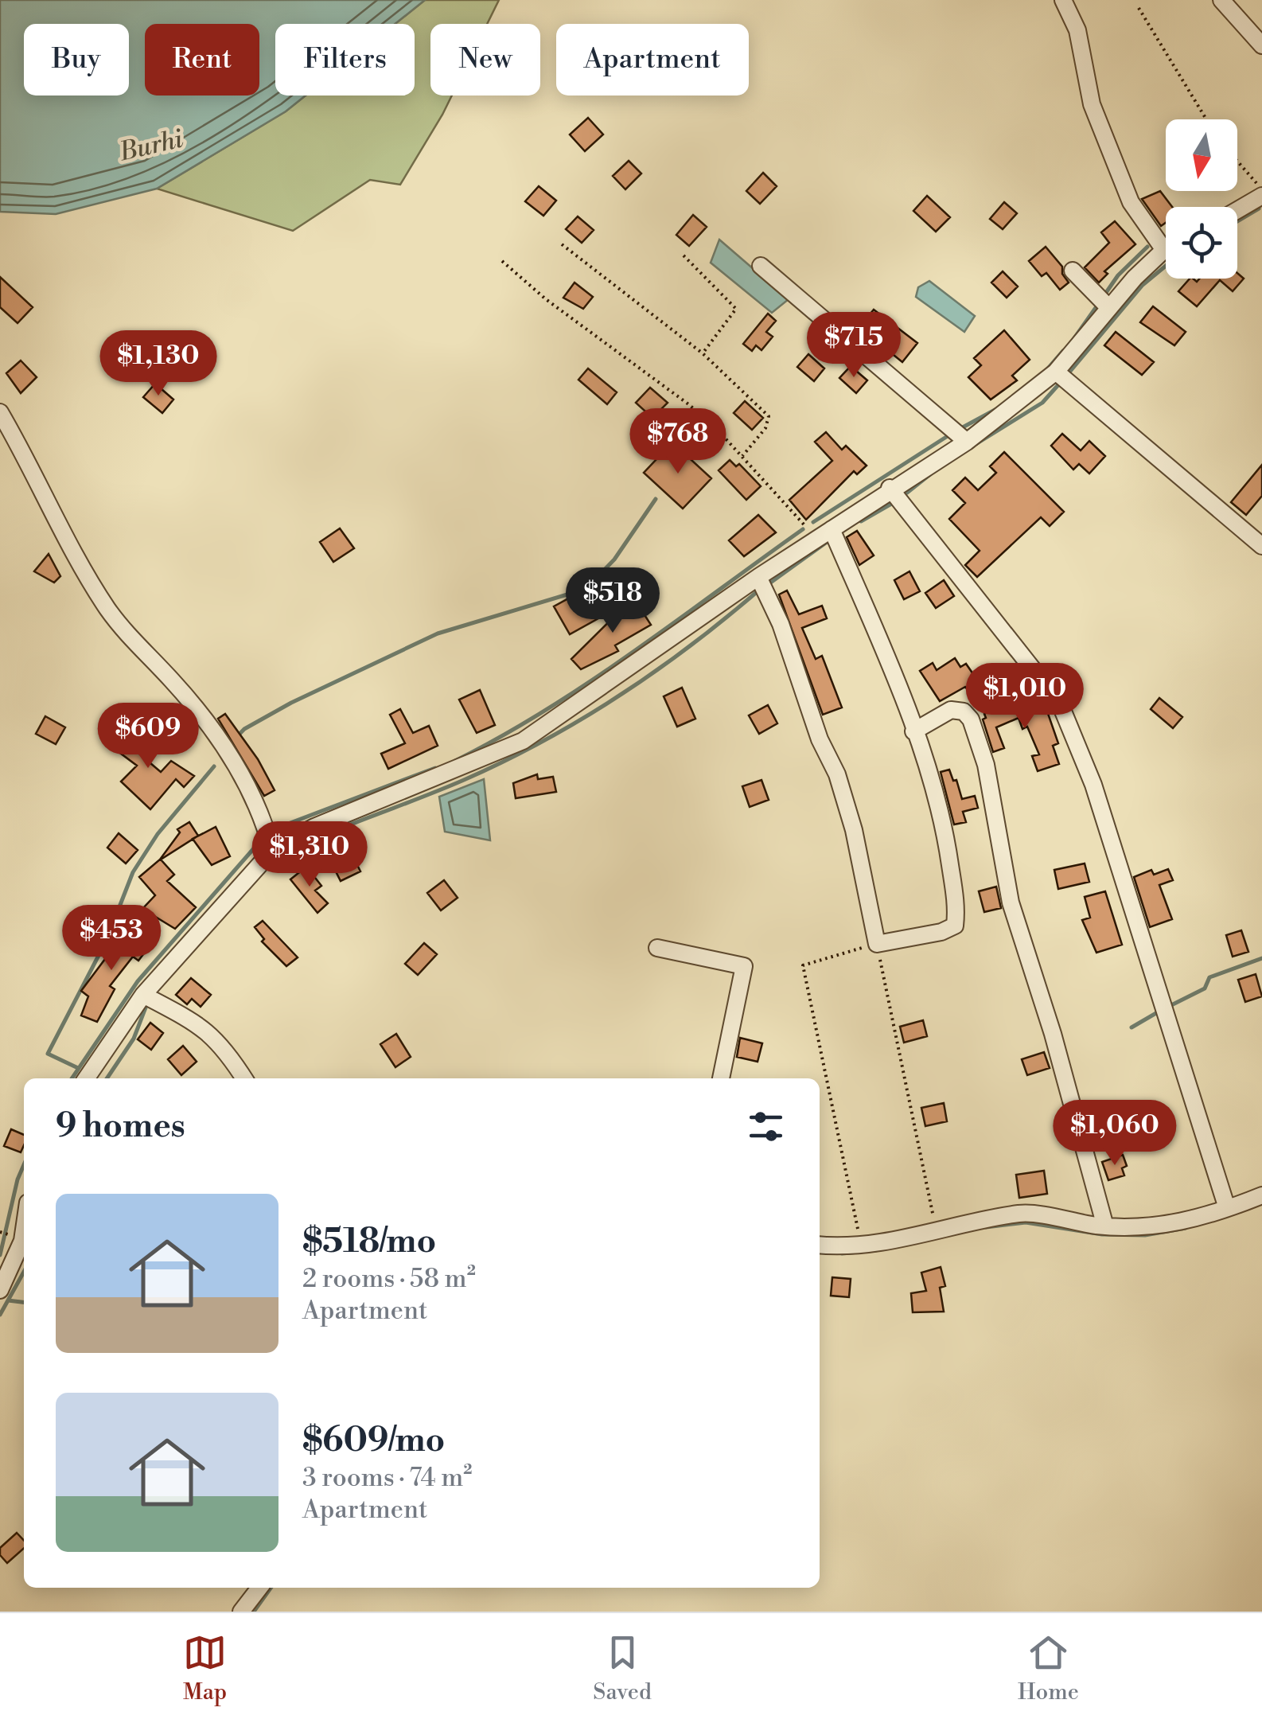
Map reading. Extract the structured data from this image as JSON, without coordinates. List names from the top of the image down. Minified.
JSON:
{"water":["Burhi"],"north":"bottom","page":{"chip":["Buy","Rent","Filters","New","Apartment"],"price":["$715","$1,130","$768","$518","$1,010","$609","$1,310","$453","$1,060"],"heading":"9 homes","list":[{"name":"$518/mo","note":"2 rooms · 58 m² · Apartment"},{"name":"$609/mo","note":"3 rooms · 74 m² · Apartment"}],"tabs":["Map","Saved","Home"]}}
